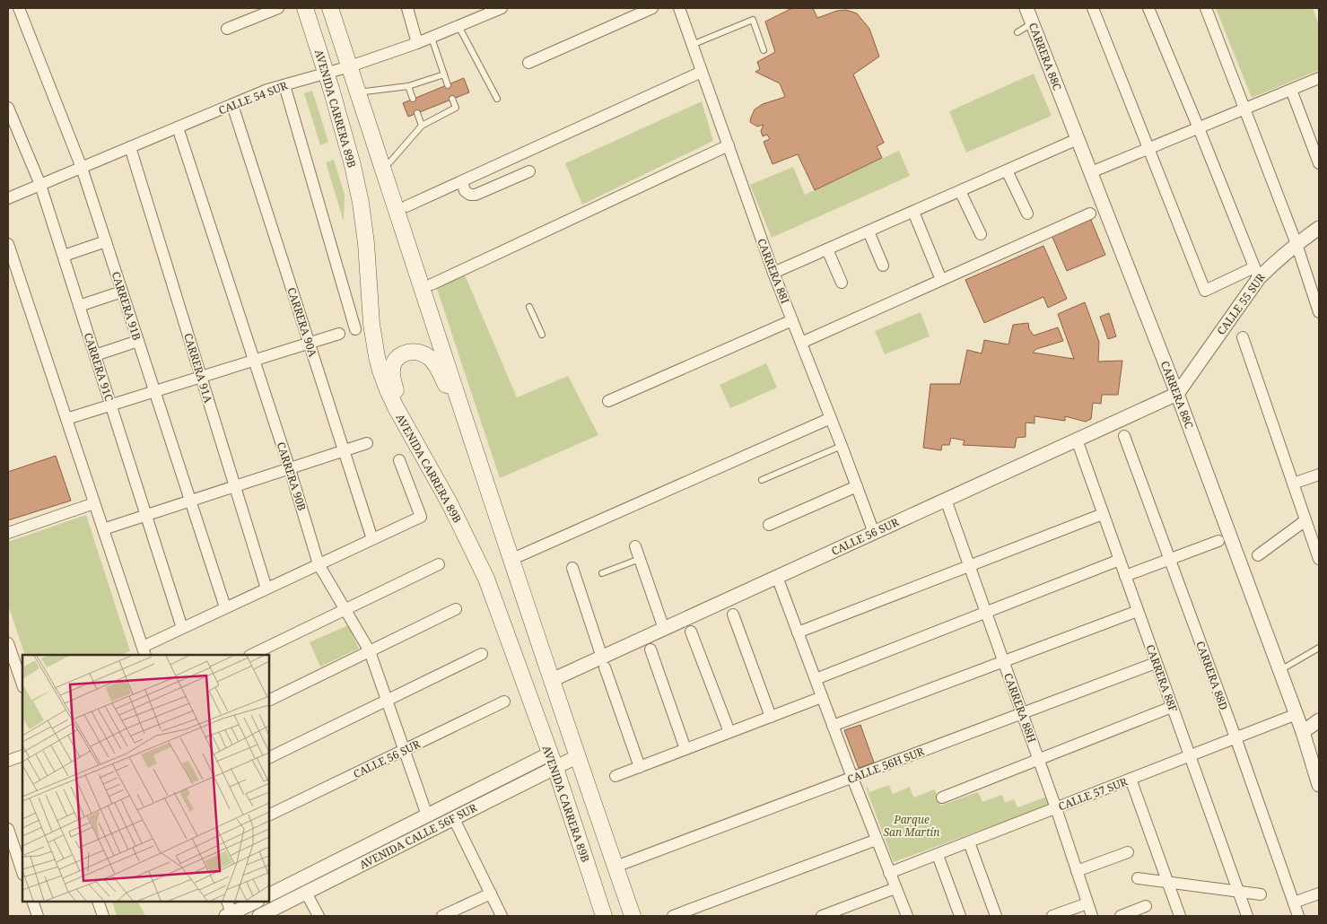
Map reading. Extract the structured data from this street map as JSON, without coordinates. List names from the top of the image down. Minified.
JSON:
{"streets":{"main road":["AVENIDA CARRERA 89B"],"street":["CARRERA 88C","CALLE 54 SUR","CARRERA 88I","CALLE 55 SUR","CARRERA 91B","CARRERA 90A","CARRERA 91C","CARRERA 91A","CARRERA 90B","CALLE 56 SUR","CARRERA 88D","CARRERA 88F","CARRERA 88H","CALLE 56H SUR","CALLE 57 SUR","AVENIDA CALLE 56F SUR"]},"crossings":[["CARRERA 88C","CALLE 55 SUR"],["CARRERA 88C","CALLE 56 SUR"],["CARRERA 88C","CALLE 57 SUR"],["CALLE 54 SUR","AVENIDA CARRERA 89B"],["CALLE 54 SUR","CARRERA 91B"],["CALLE 54 SUR","CARRERA 90A"],["CALLE 54 SUR","CARRERA 91C"],["CALLE 54 SUR","CARRERA 91A"],["CALLE 54 SUR","CARRERA 90B"],["AVENIDA CARRERA 89B","AVENIDA CALLE 56F SUR"],["CARRERA 88I","CALLE 56 SUR"],["CALLE 55 SUR","CALLE 56 SUR"],["CARRERA 90B","CALLE 56 SUR"],["CARRERA 90B","AVENIDA CALLE 56F SUR"],["CALLE 56 SUR","CARRERA 88F"],["CALLE 56 SUR","CARRERA 88H"],["CARRERA 88D","CALLE 57 SUR"],["CARRERA 88F","CALLE 56H SUR"],["CARRERA 88F","CALLE 57 SUR"],["CARRERA 88H","CALLE 56H SUR"],["CARRERA 88H","CALLE 57 SUR"]],"parks":["Parque San Martín"]}
